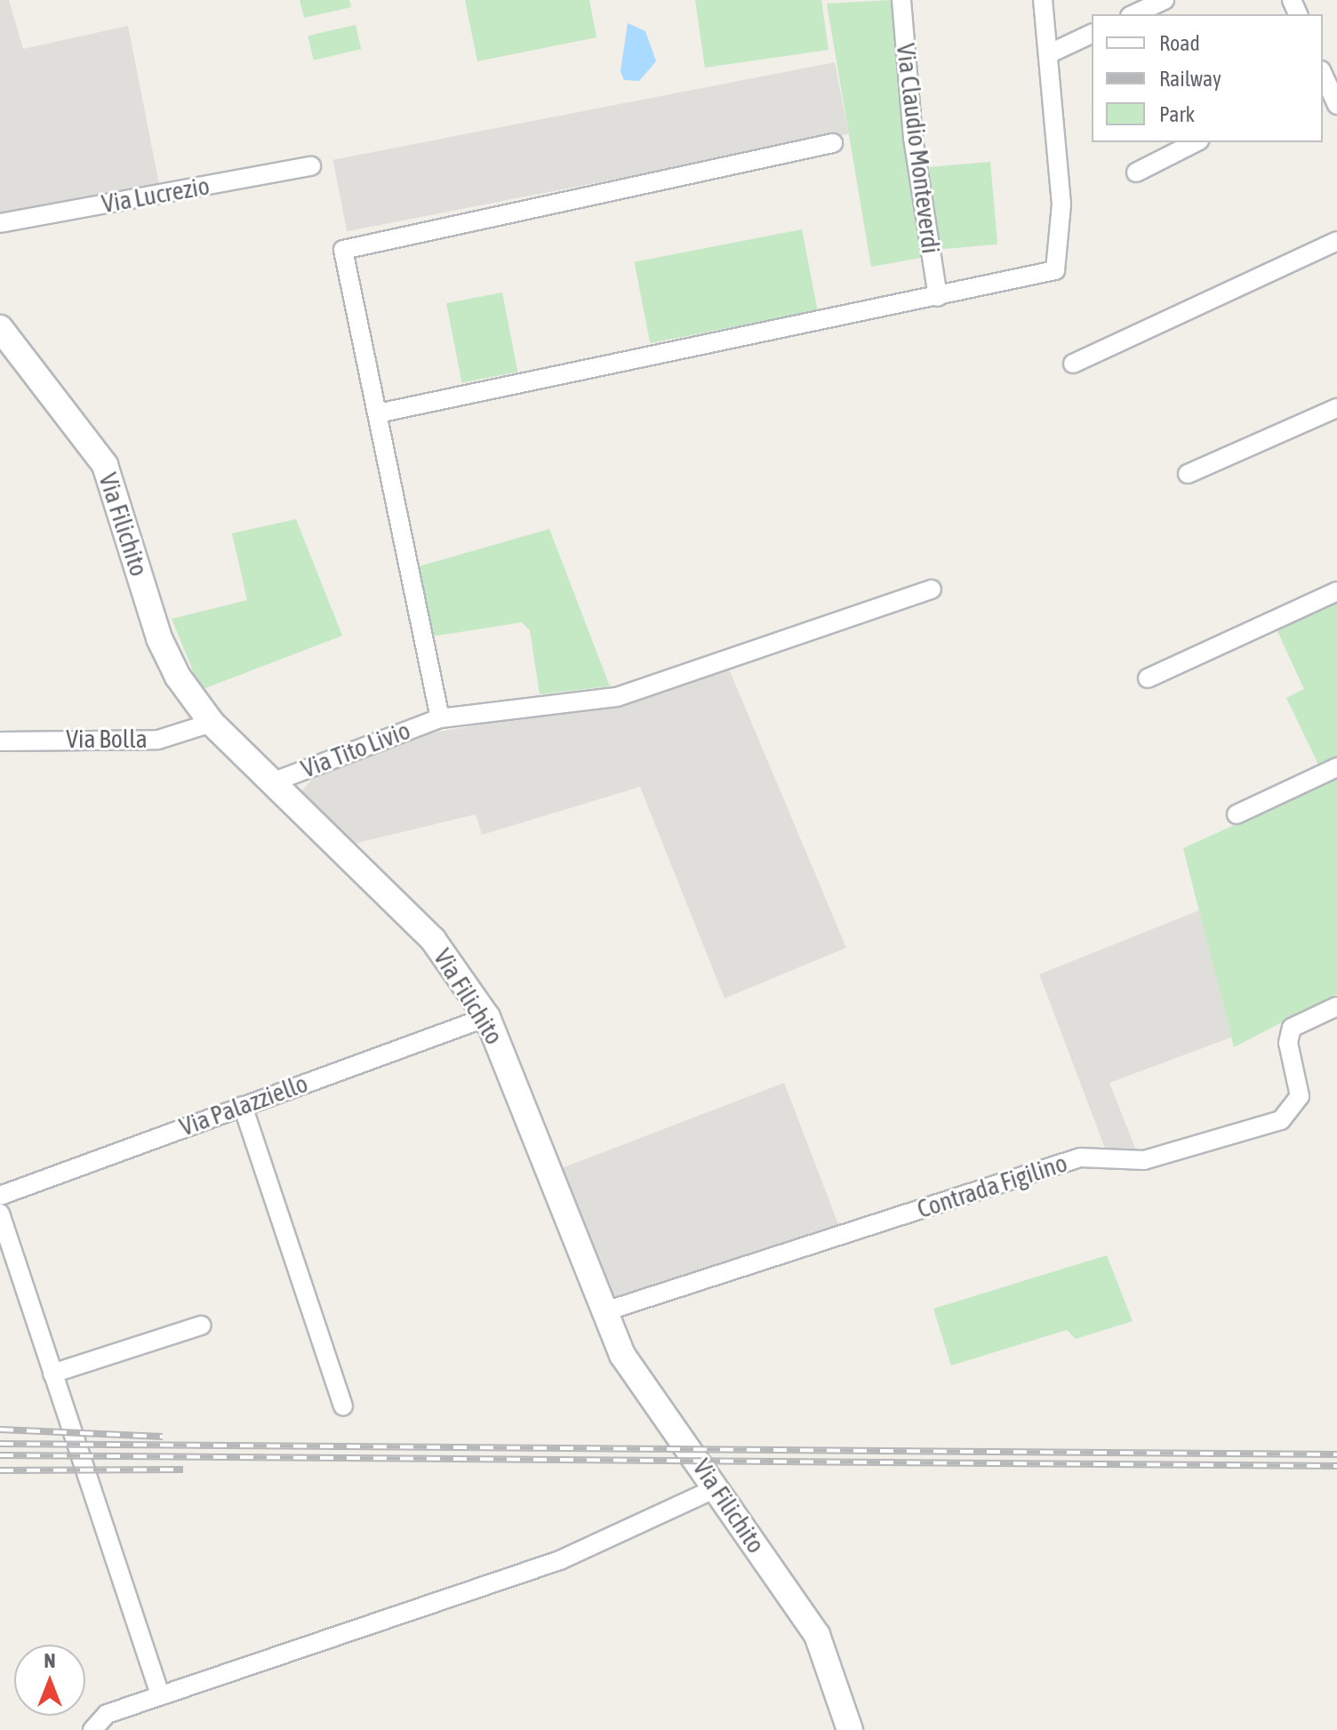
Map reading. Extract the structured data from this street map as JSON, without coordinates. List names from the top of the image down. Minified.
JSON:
{"streets":{"street":["Via Claudio Monteverdi","Via Lucrezio","Via Filichito","Via Bolla","Via Tito Livio","Via Palazziello","Contrada Figilino"]},"crossings":[["Via Filichito","Via Bolla"],["Via Filichito","Via Tito Livio"],["Via Filichito","Via Palazziello"],["Via Filichito","Contrada Figilino"]],"legend":["Road","Railway","Park"],"north":"top"}
